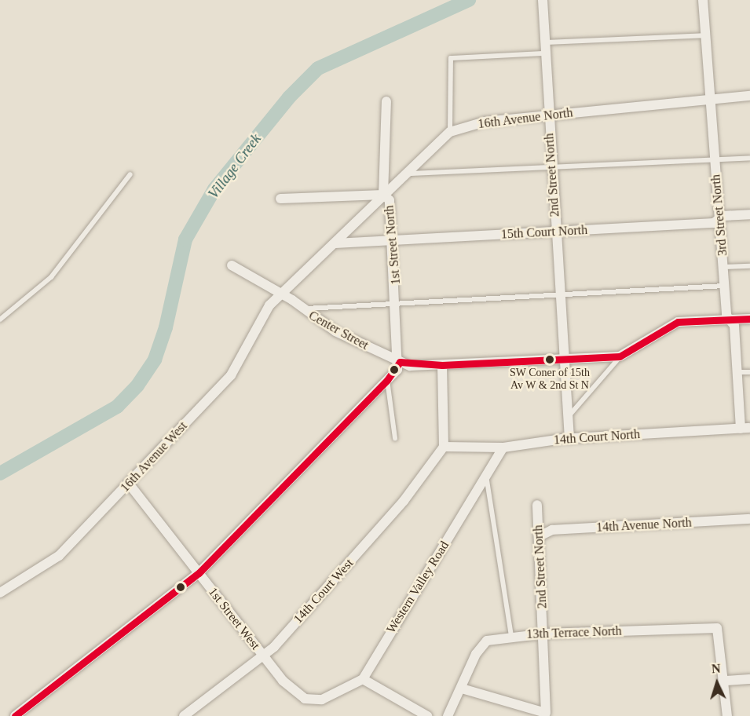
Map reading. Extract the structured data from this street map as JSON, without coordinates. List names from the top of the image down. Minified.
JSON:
{"streets":{"street":["16th Avenue North","2nd Street North","3rd Street North","15th Court North","1st Street North","Center Street","14th Court North","16th Avenue West","14th Avenue North","Western Valley Road","14th Court West","1st Street West","13th Terrace North"]},"crossings":[["16th Avenue North","2nd Street North"],["16th Avenue North","3rd Street North"],["16th Avenue North","15th Court North"],["16th Avenue North","1st Street North"],["16th Avenue North","Center Street"],["16th Avenue North","16th Avenue West"],["2nd Street North","15th Court North"],["2nd Street North","14th Court North"],["2nd Street North","14th Avenue North"],["2nd Street North","13th Terrace North"],["3rd Street North","15th Court North"],["3rd Street North","14th Court North"],["15th Court North","1st Street North"],["1st Street North","Center Street"],["Center Street","16th Avenue West"],["14th Court North","Western Valley Road"],["14th Court North","14th Court West"],["16th Avenue West","1st Street West"],["Western Valley Road","1st Street West"],["14th Court West","1st Street West"]],"water":["Village Creek"],"places":["SW Coner of 15th Av W & 2nd St N"],"north":"top"}
